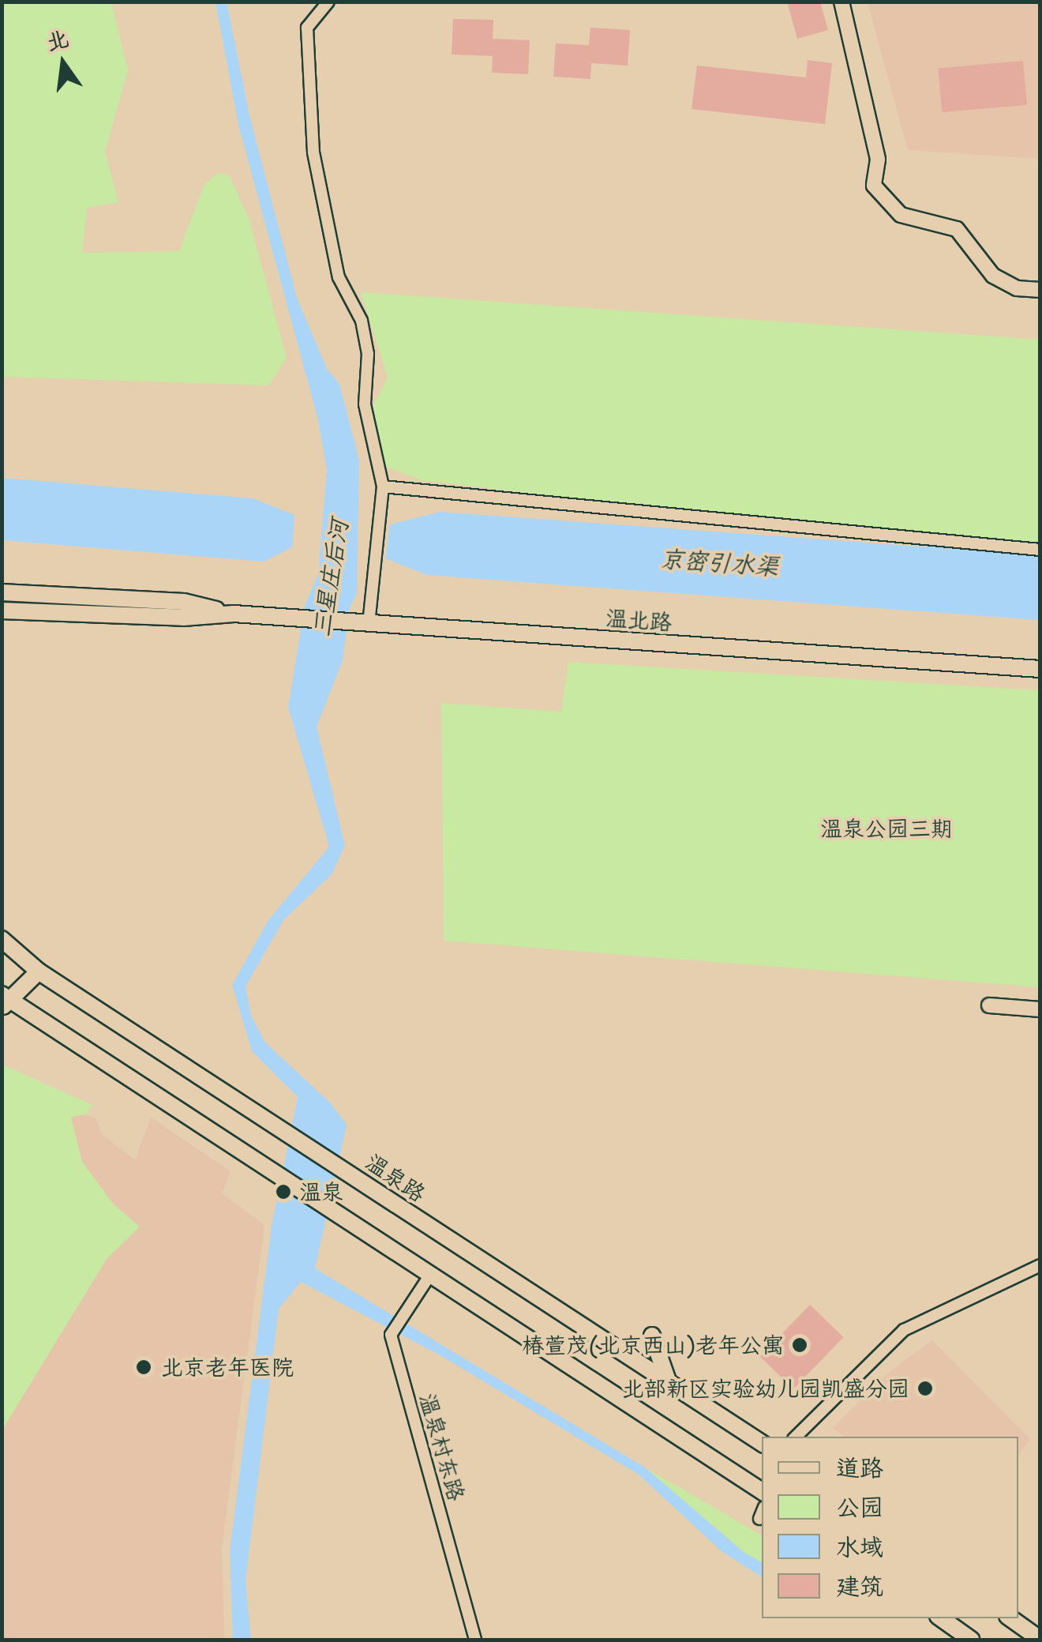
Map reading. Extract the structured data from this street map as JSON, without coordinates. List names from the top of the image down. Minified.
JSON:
{"streets":{"main road":["温北路","温泉路"],"street":["温泉村东路"]},"water":["京密引水渠","三星庄后河"],"parks":["温泉公园三期"],"places":["温泉","椿萱茂(北京西山)老年公寓","北京老年医院","北部新区实验幼儿园凯盛分园"],"legend":["道路","公园","水域","建筑"],"north":"top"}
